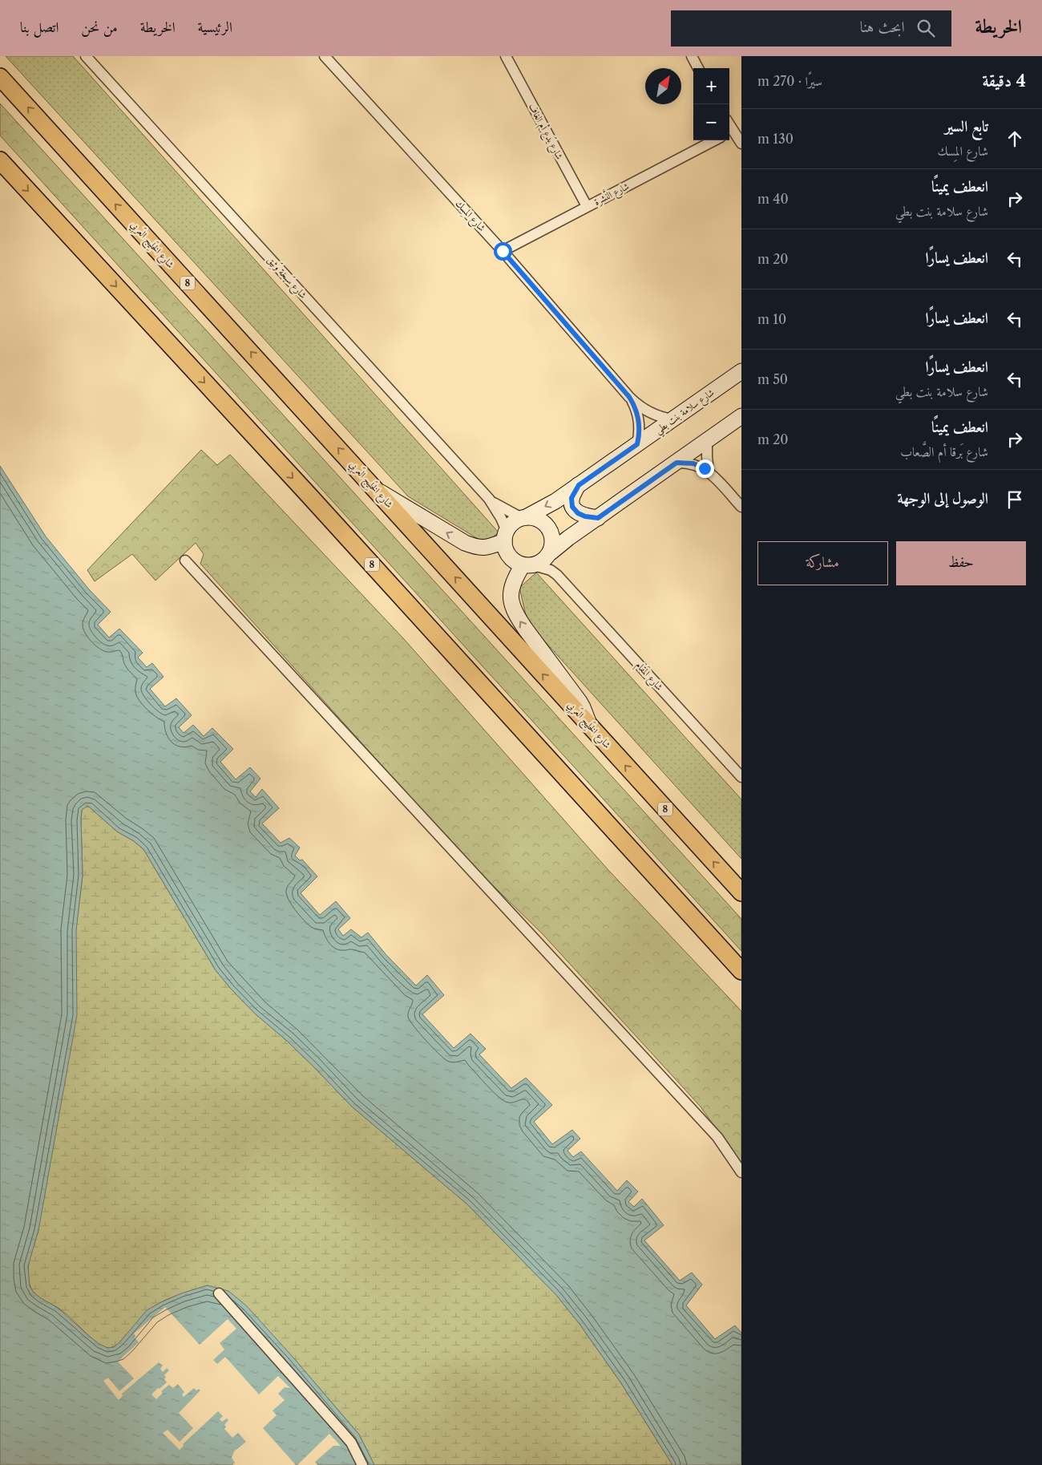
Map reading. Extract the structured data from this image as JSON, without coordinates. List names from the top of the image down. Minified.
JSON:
{"streets":{"highway":["شارع الخَلِيج العَربِي","8"],"main road":["شارع سلامة بنت بطي"],"street":["شارع بَدع أم الغاف","شارع النَّشرة","شارع المِسك","شارع سَبخة وَثِيق","شارع المَقام"]},"crossings":[["شارع بَدع أم الغاف","شارع النَّشرة"],["شارع النَّشرة","شارع المِسك"],["شارع المِسك","شارع سلامة بنت بطي"],["شارع سَبخة وَثِيق","شارع سلامة بنت بطي"],["شارع سَبخة وَثِيق","شارع المَقام"],["شارع سلامة بنت بطي","شارع المَقام"]],"north":"top right","page":{"header":"الخريطة","search":"ابحث هنا","nav":["الرئيسية","الخريطة","من نحن","اتصل بنا"],"heading":["4 دقيقة","سيرًا · 270 m"],"map_buttons":["+","−"],"list":[["تابع السير","شارع المِسك","130 m"],["انعطف يمينًا","شارع سلامة بنت بطي","40 m"],["انعطف يسارًا","20 m"],["انعطف يسارًا","10 m"],["انعطف يسارًا","شارع سلامة بنت بطي","50 m"],["انعطف يمينًا","شارع بَرقا أم الصَّعاب","20 m"],"الوصول إلى الوجهة"],"buttons":["حفظ","مشاركة"]}}
